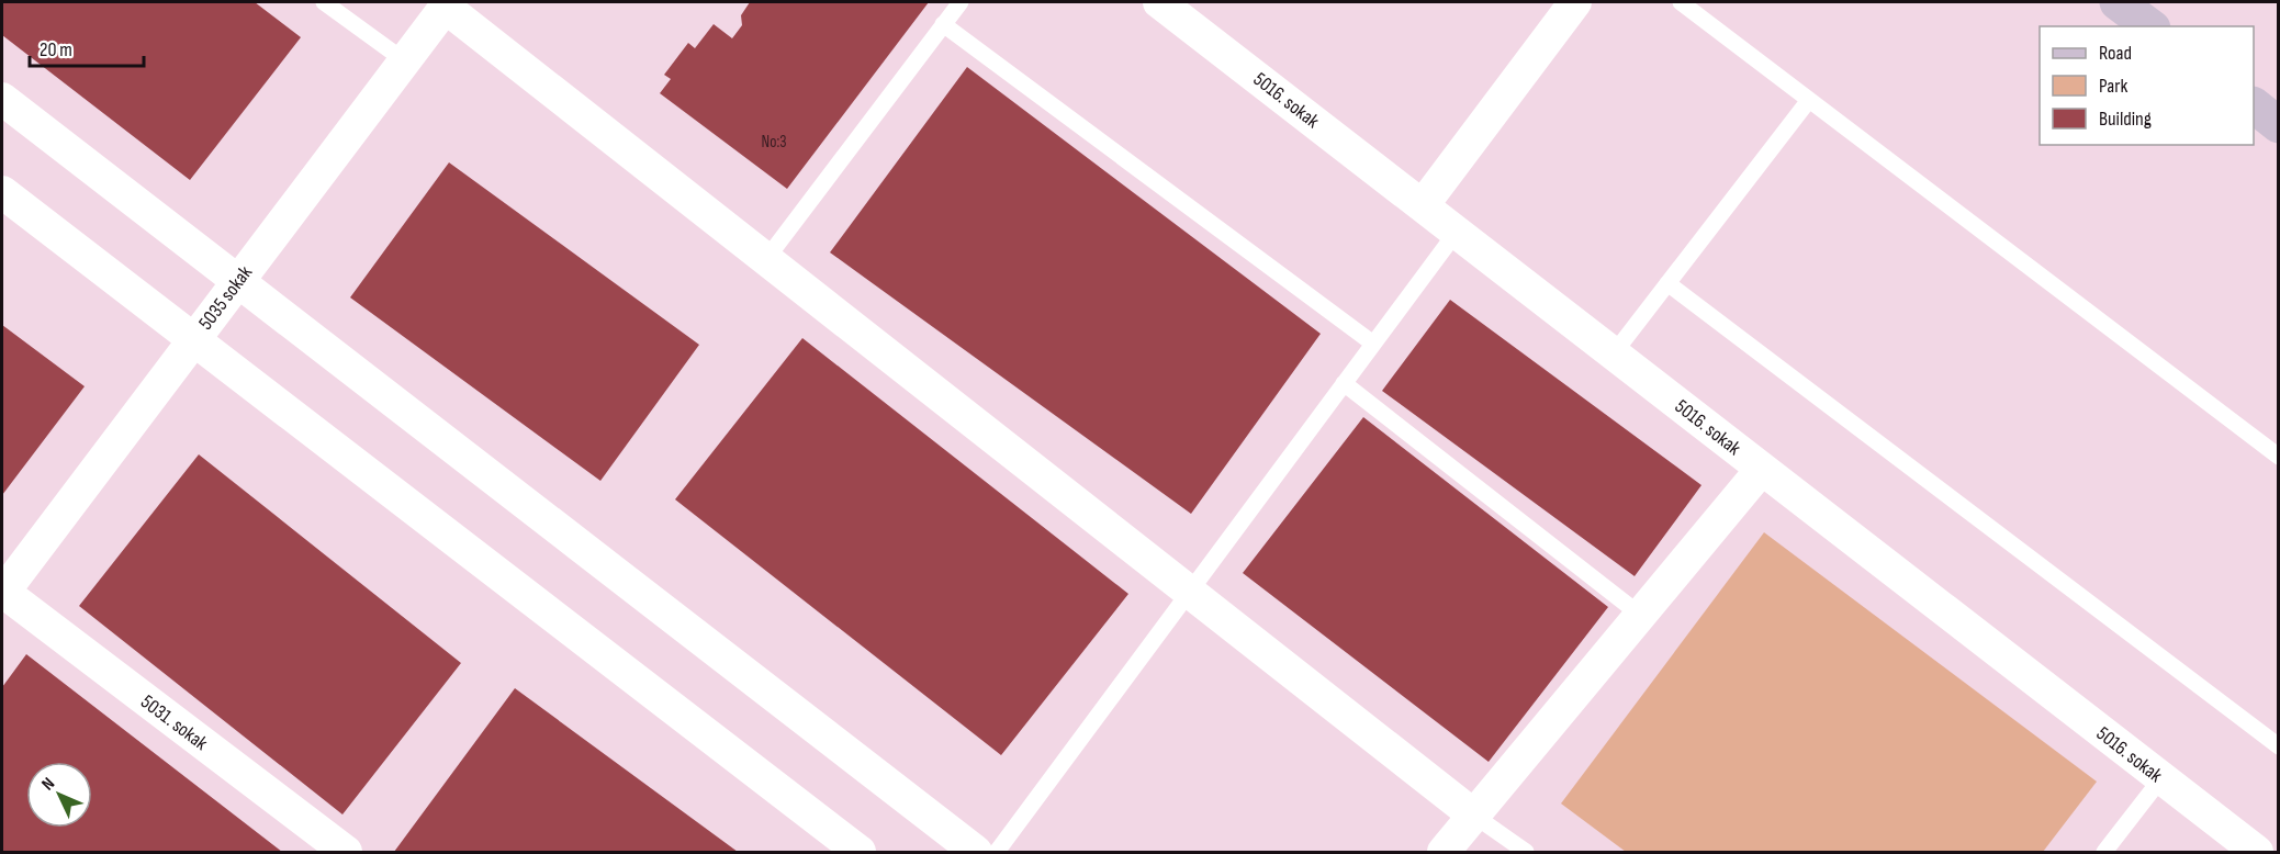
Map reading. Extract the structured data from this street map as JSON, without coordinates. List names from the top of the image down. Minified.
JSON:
{"streets":{"street":["5016. sokak","5035 sokak","5031. sokak"]},"crossings":[["5035 sokak","5031. sokak"]],"house_numbers":["No:3"],"legend":["Road","Park","Building"],"scale_bar":"20 m","north":"top left"}
